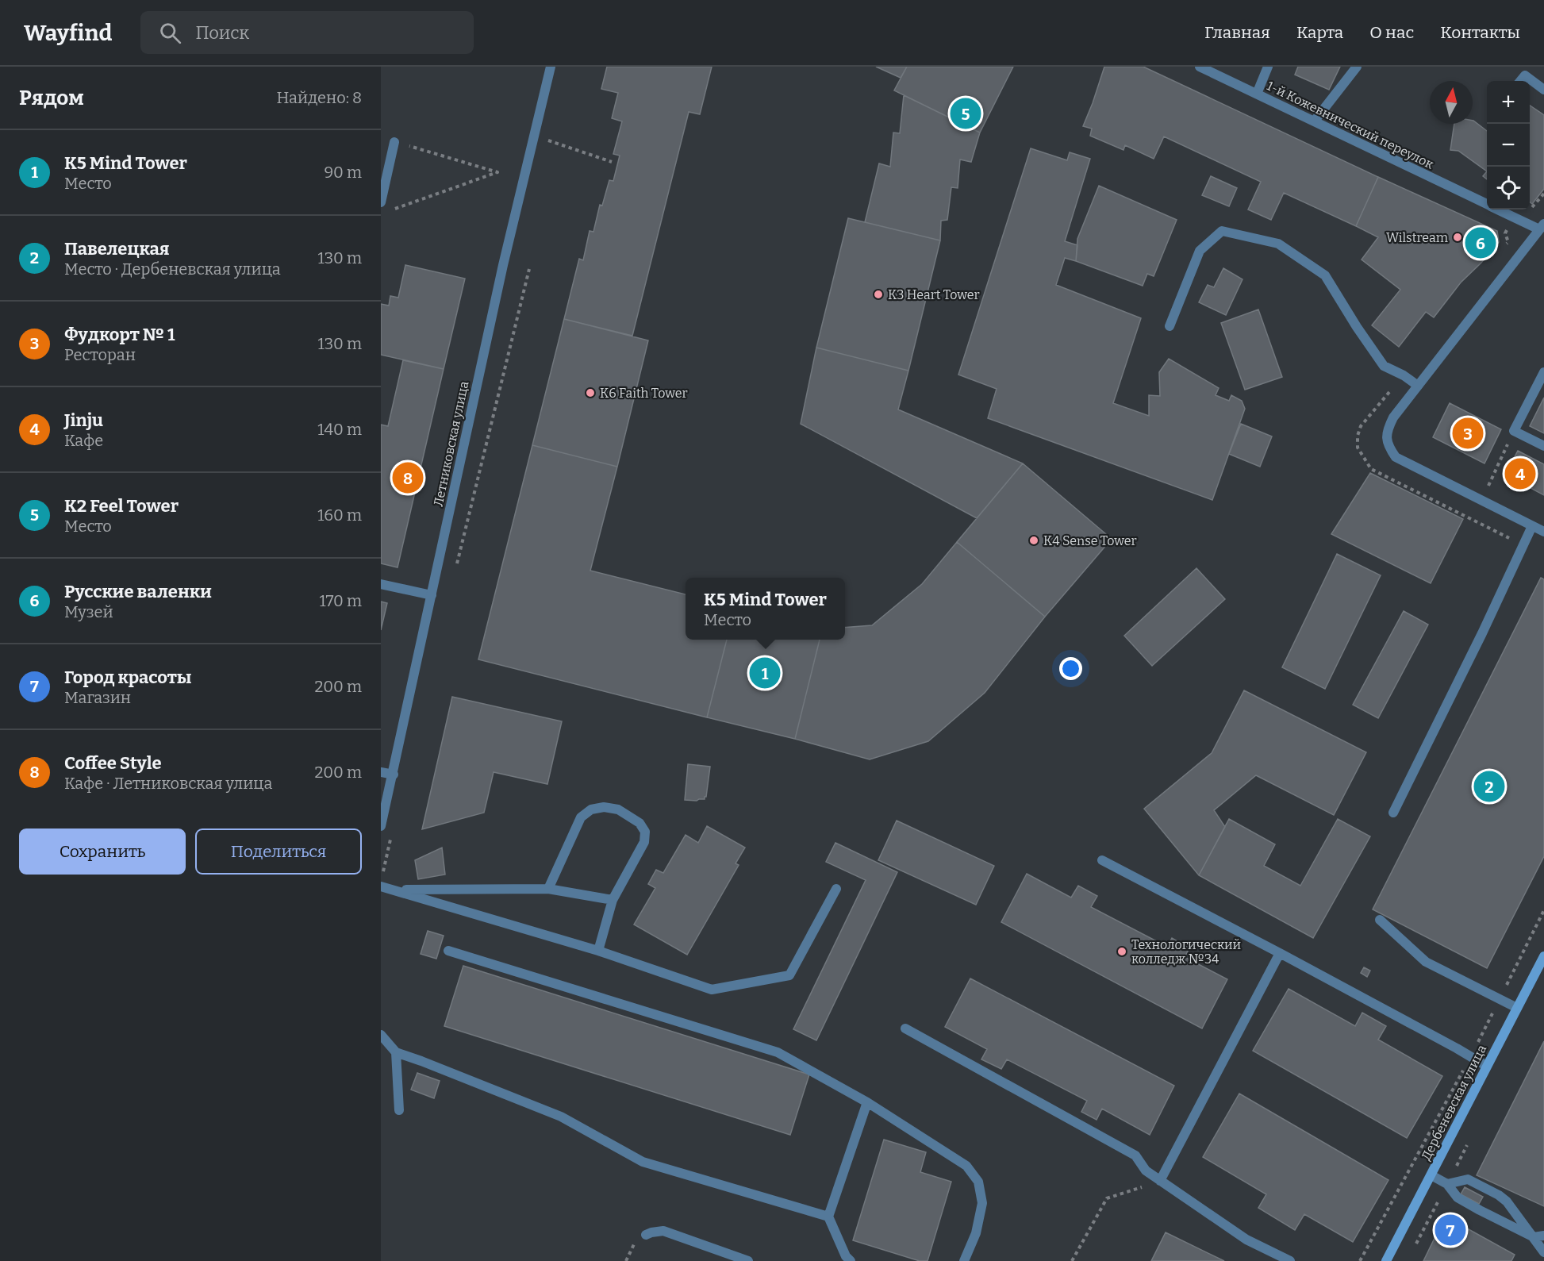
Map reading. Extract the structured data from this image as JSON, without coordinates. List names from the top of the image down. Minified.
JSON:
{"streets":{"street":["1-й Кожевнический переулок","Летниковская улица","Дербеневская улица"]},"places":["Wilstream","К3 Heart Tower","К6 Faith Tower","К4 Sense Tower","Технологический колледж №34"],"north":"top","page":{"header":"Wayfind","search":"Поиск","nav":["Главная","Карта","О нас","Контакты"],"heading":["Рядом","Найдено: 8"],"map_buttons":["+","−"],"pins":["5","6","3","4","8","1","2","7"],"list":[{"mark":"1","name":"К5 Mind Tower","note":"Место","value":"90 m"},{"mark":"2","name":"Павелецкая","note":"Место · Дербеневская улица","value":"130 m"},{"mark":"3","name":"Фудкорт № 1","note":"Ресторан","value":"130 m"},{"mark":"4","name":"Jinju","note":"Кафе","value":"140 m"},{"mark":"5","name":"К2 Feel Tower","note":"Место","value":"160 m"},{"mark":"6","name":"Русские валенки","note":"Музей","value":"170 m"},{"mark":"7","name":"Город красоты","note":"Магазин","value":"200 m"},{"mark":"8","name":"Coffee Style","note":"Кафе · Летниковская улица","value":"200 m"}],"popup":["К5 Mind Tower","Место"],"buttons":["Сохранить","Поделиться"]}}
